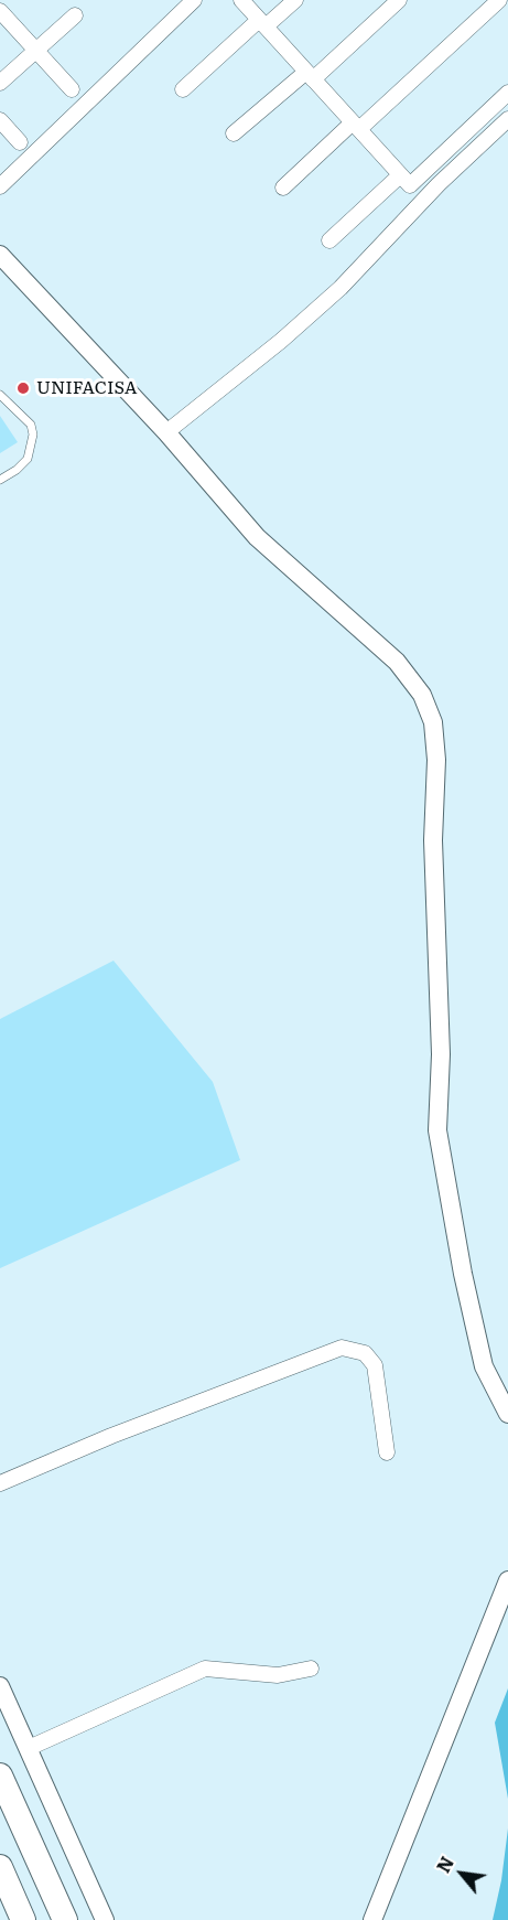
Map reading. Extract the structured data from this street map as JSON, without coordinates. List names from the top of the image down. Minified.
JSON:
{"places":["UNIFACISA"],"north":"top left"}
